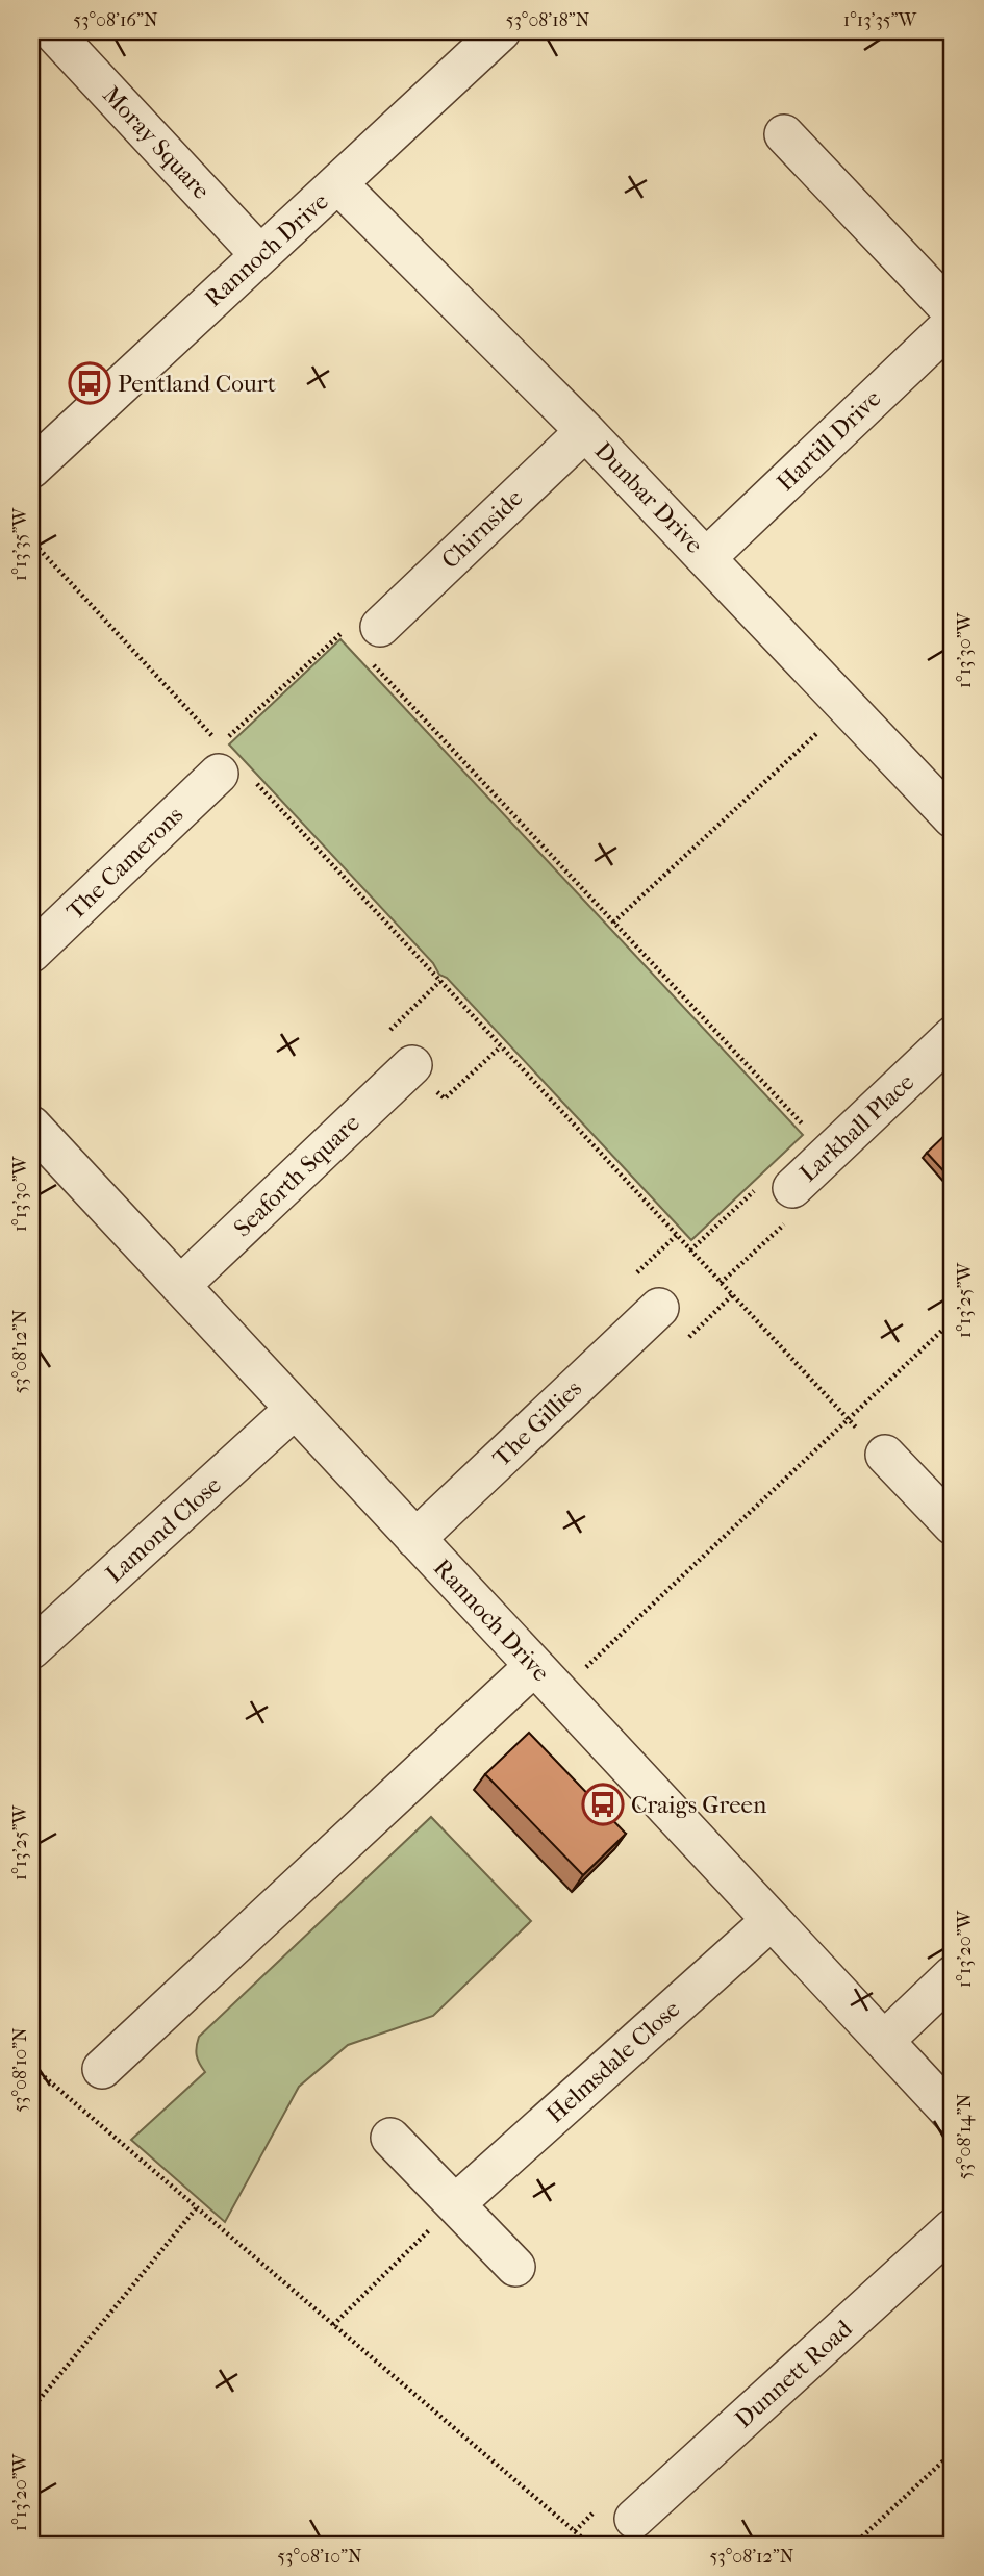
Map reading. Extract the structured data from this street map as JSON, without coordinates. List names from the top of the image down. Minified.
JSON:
{"streets":{"street":["Moray Square","Rannoch Drive","Hartill Drive","Dunbar Drive","Chirnside","The Camerons","Larkhall Place","Seaforth Square","The Gillies","Lamond Close","Helmsdale Close","Dunnett Road"]},"crossings":[["Moray Square","Rannoch Drive"],["Rannoch Drive","Dunbar Drive"],["Rannoch Drive","Seaforth Square"],["Rannoch Drive","The Gillies"],["Rannoch Drive","Lamond Close"],["Rannoch Drive","Helmsdale Close"],["Hartill Drive","Dunbar Drive"],["Dunbar Drive","Chirnside"]],"places":{"bus stop":["Pentland Court","Craigs Green"]},"coordinates":["53°08'16\"N","53°08'18\"N","1°13'35\"W","1°13'30\"W","1°13'25\"W","53°08'12\"N","1°13'20\"W","53°08'10\"N","53°08'14\"N"]}
